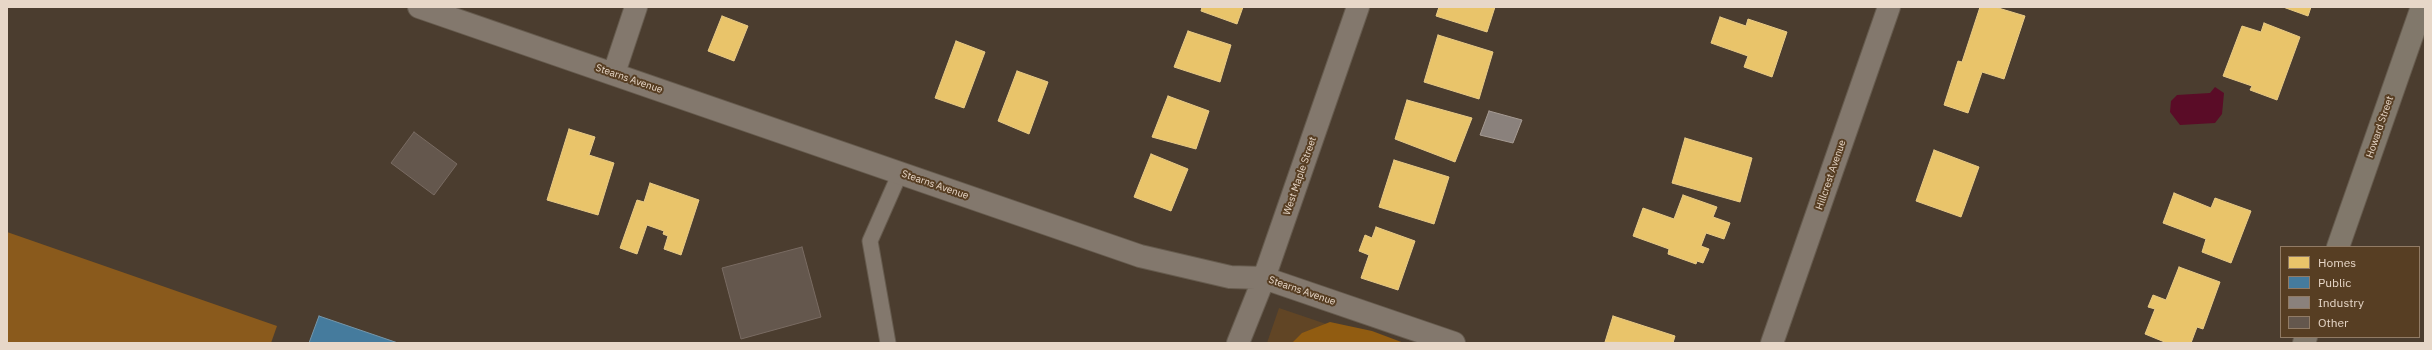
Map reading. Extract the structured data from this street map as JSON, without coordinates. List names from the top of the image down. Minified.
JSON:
{"streets":{"street":["Stearns Avenue","Howard Street","Hillcrest Avenue","West Maple Street"]},"crossings":[["Stearns Avenue","West Maple Street"]],"legend":["Homes","Public","Industry","Other"]}
